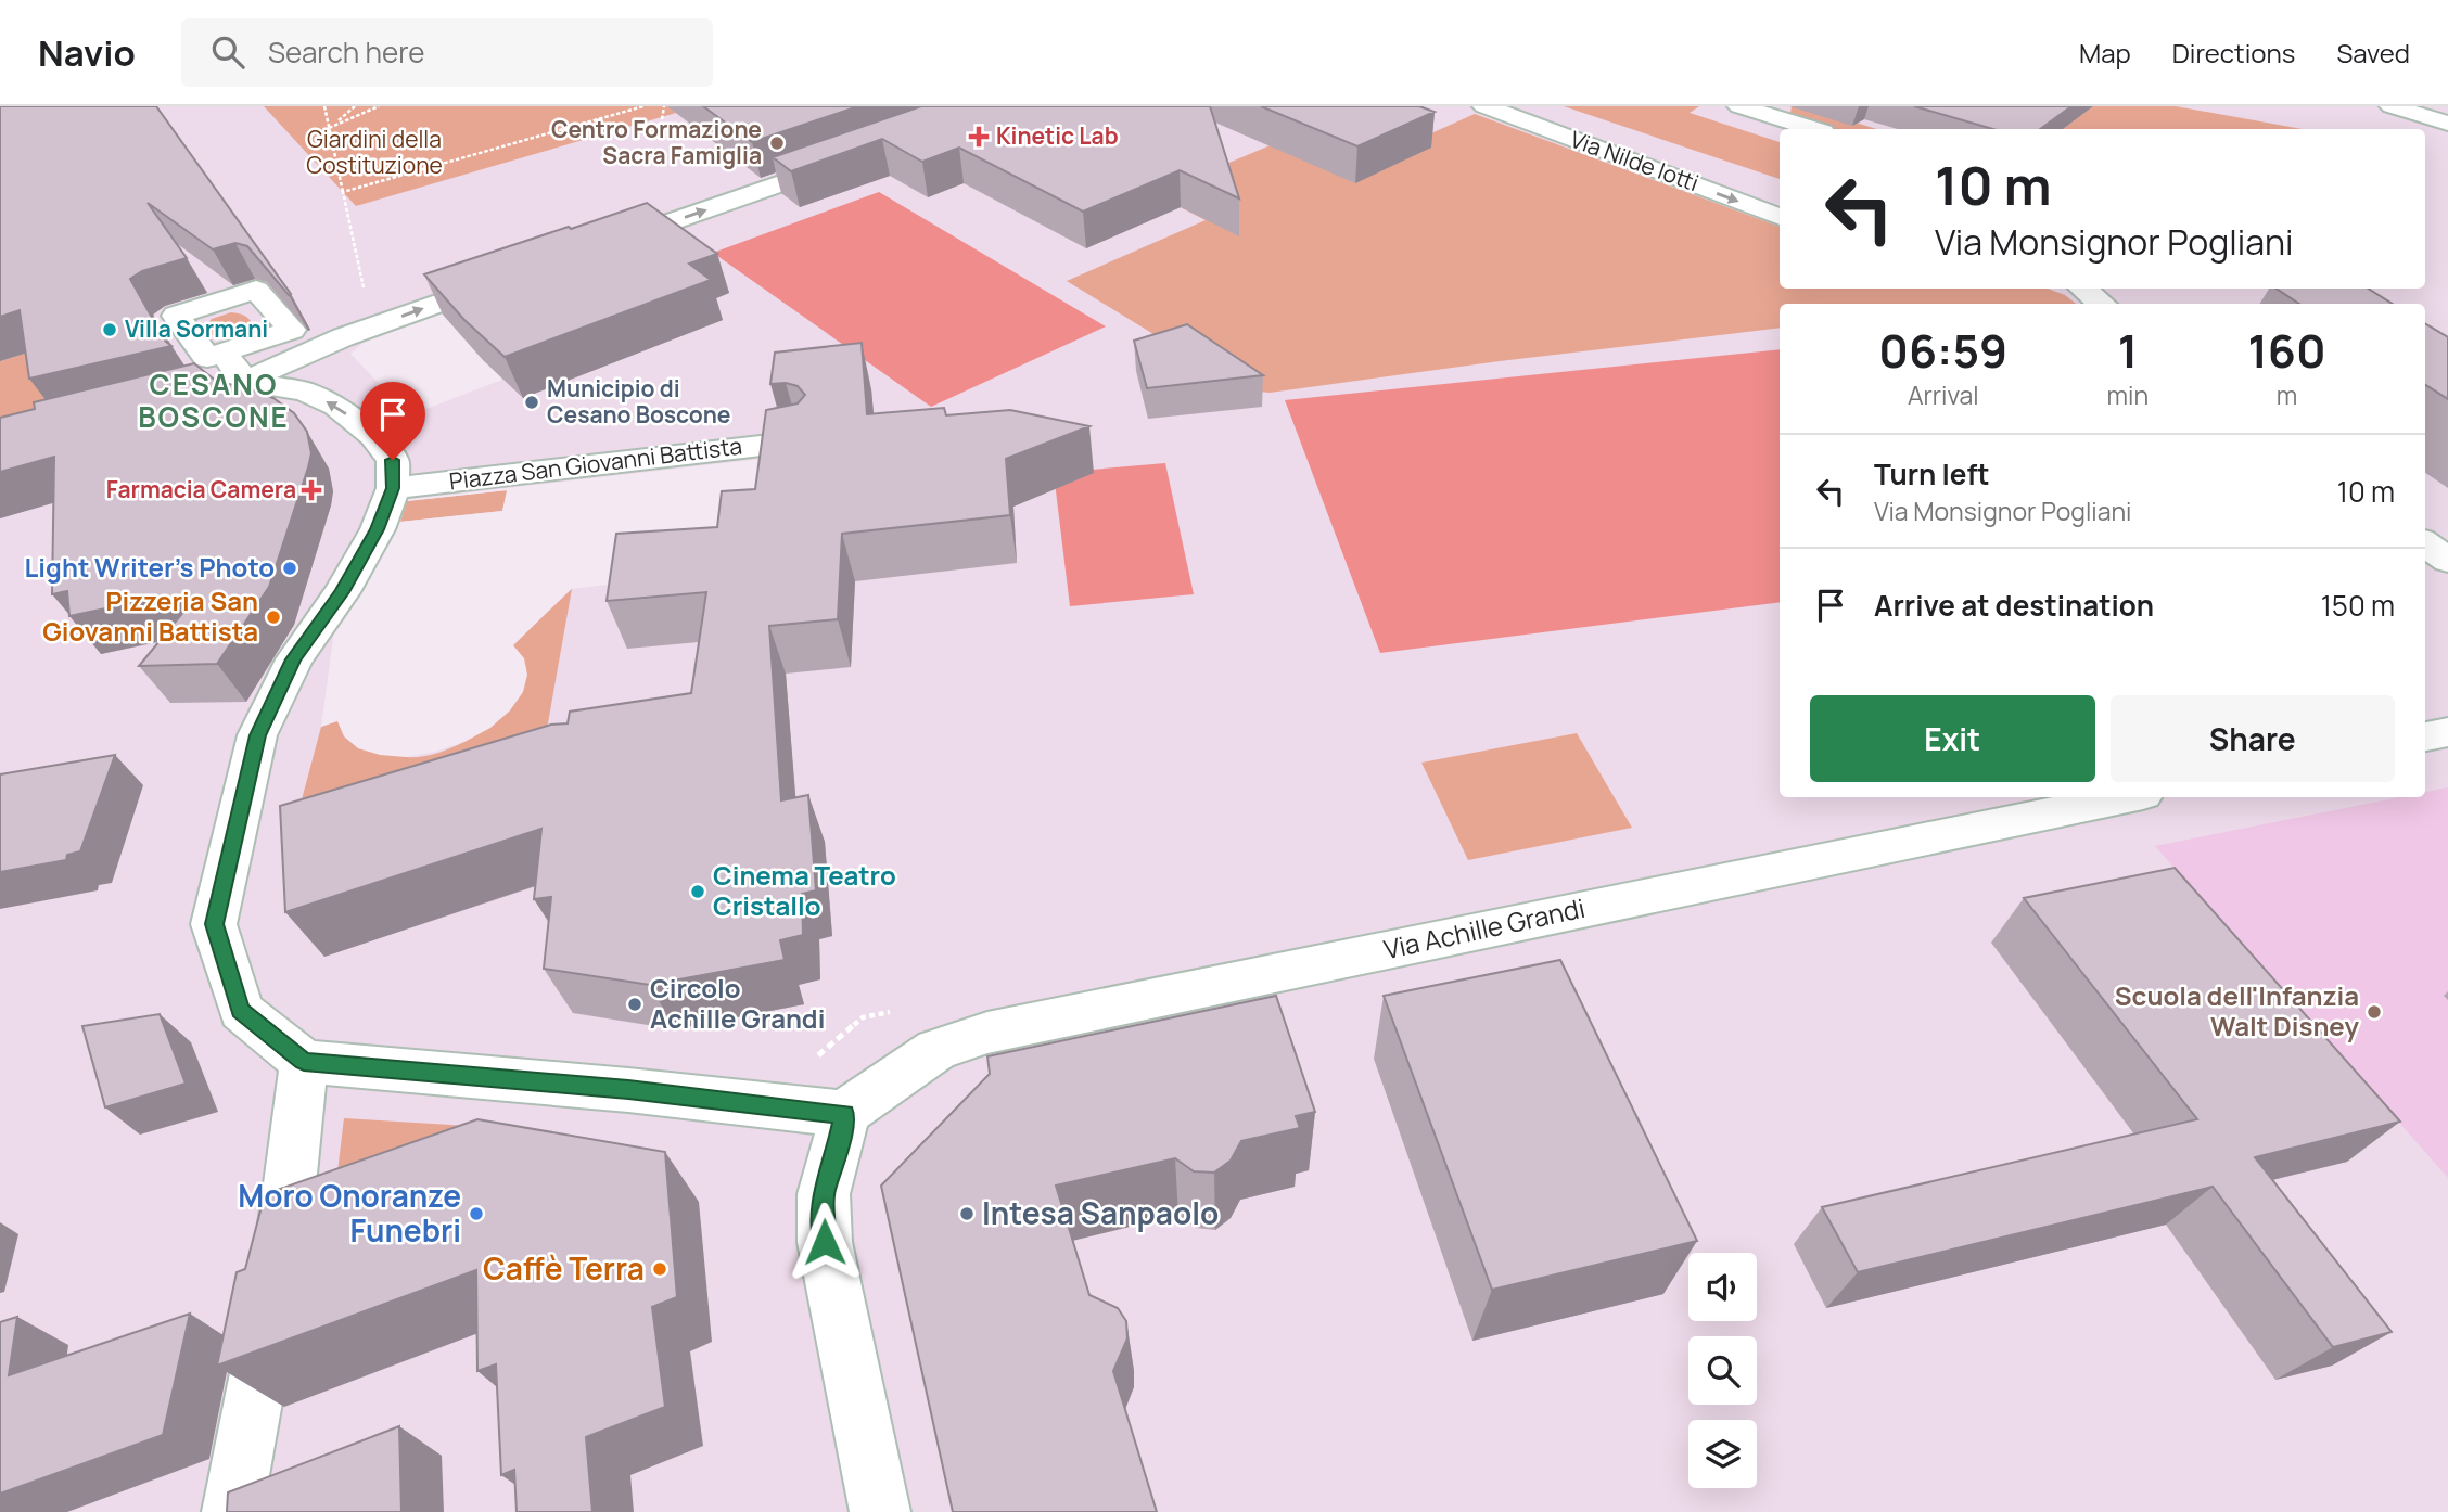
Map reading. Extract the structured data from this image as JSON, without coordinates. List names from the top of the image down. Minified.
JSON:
{"streets":{"street":["Via Nilde Iotti","Piazza San Giovanni Battista","Via Achille Grandi"]},"one_way":["Via Nilde Iotti"],"districts":["CESANO BOSCONE"],"parks":["Giardini della Costituzione"],"places":{"health":["Kinetic Lab","Farmacia Camera"],"other":["Centro Formazione Sacra Famiglia","Villa Sormani","Municipio di Cesano Boscone","Light Writer's Photo","Pizzeria San Giovanni Battista","Cinema Teatro Cristallo","Circolo Achille Grandi","Scuola dell'Infanzia Walt Disney","Moro Onoranze Funebri","Intesa Sanpaolo","Caffè Terra"]},"page":{"header":"Navio","search":"Search here","nav":["Map","Directions","Saved"],"turn":["10 m","Via Monsignor Pogliani"],"eta":["06:59","Arrival","1","min","160","m"],"list":[{"name":"Turn left","note":"Via Monsignor Pogliani","value":"10 m"},{"name":"Arrive at destination","value":"150 m"}],"buttons":["Exit","Share"]}}
